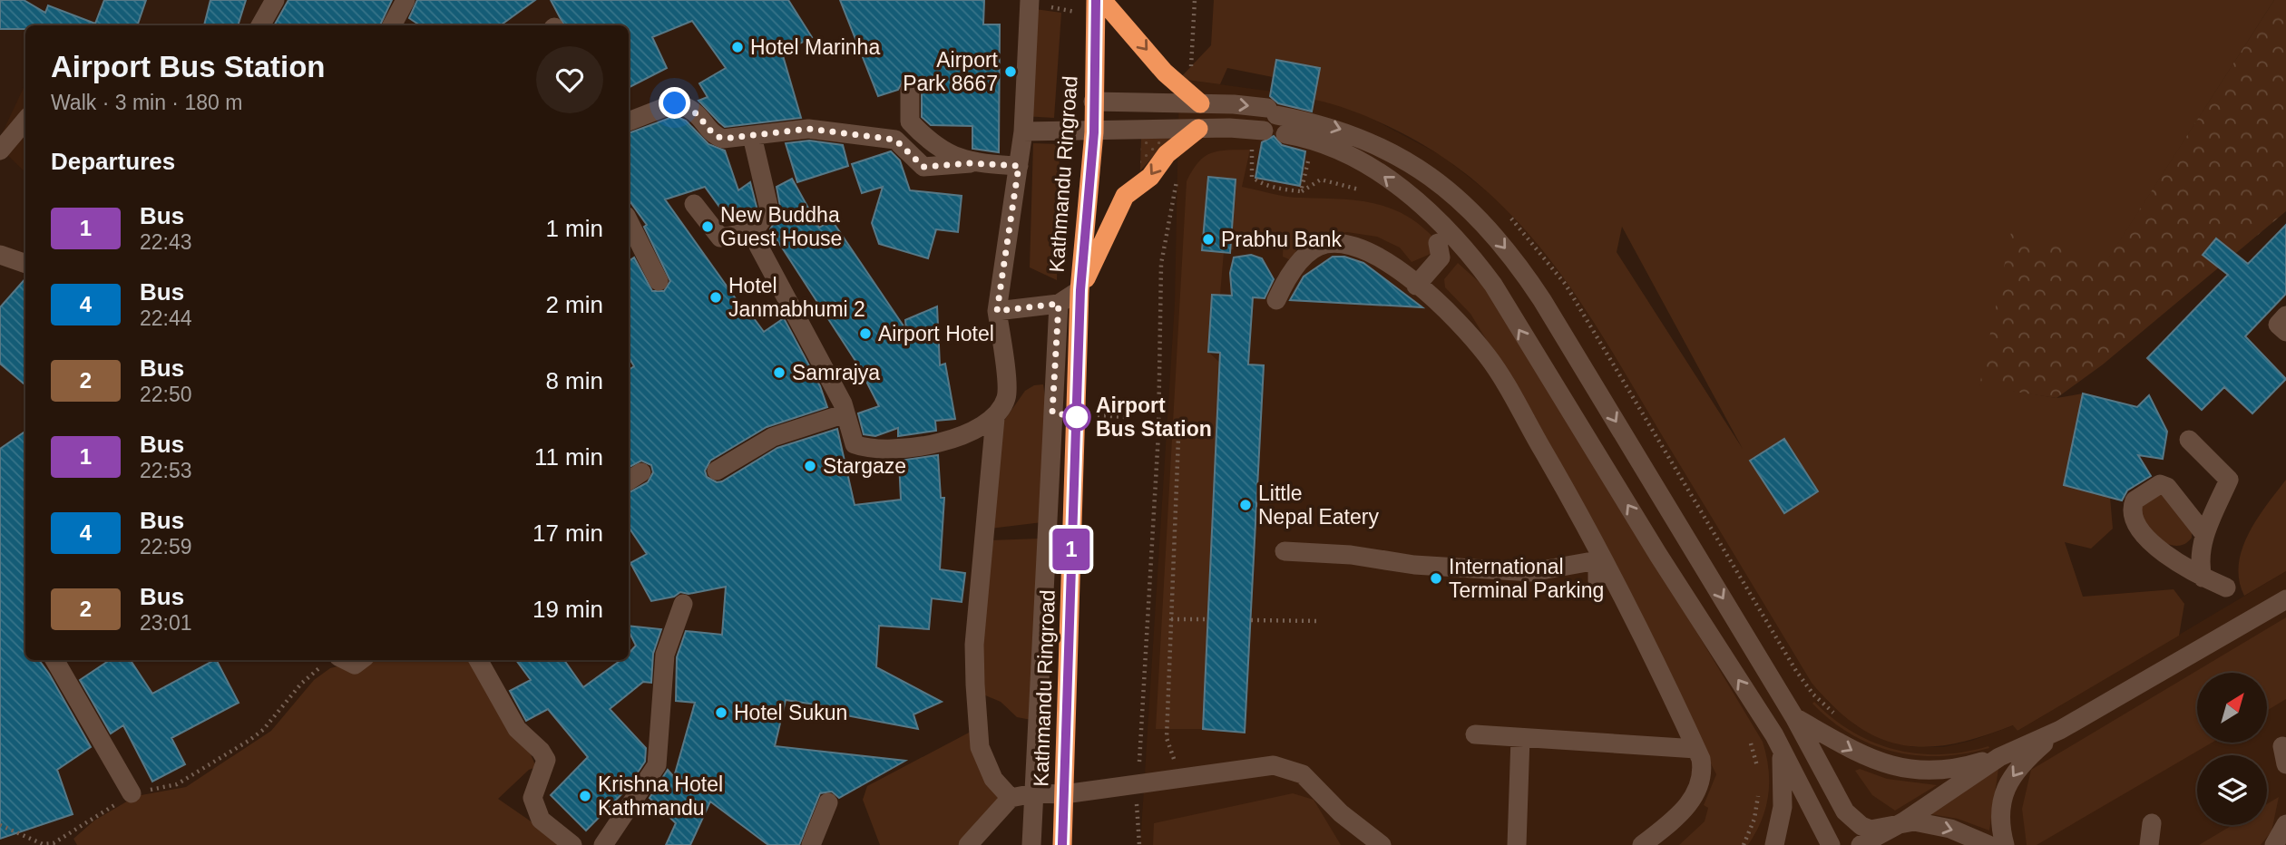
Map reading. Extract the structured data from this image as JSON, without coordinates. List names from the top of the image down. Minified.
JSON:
{"streets":{"highway":["Kathmandu Ringroad"]},"places":["Hotel Marinha","Airport Park 8667","New Buddha Guest House","Prabhu Bank","Hotel Janmabhumi 2","Airport Hotel","Samrajya","Airport Bus Station","Stargaze","Little Nepal Eatery","International Terminal Parking","Hotel Sukun","Krishna Hotel Kathmandu"],"lines":["bus line 1"],"north":"top right","page":{"on_map":"1","heading":[["Airport Bus Station","Walk · 3 min · 180 m"],"Departures"],"list":[{"mark":"1","name":"Bus","note":"22:43","value":"1 min"},{"mark":"4","name":"Bus","note":"22:44","value":"2 min"},{"mark":"2","name":"Bus","note":"22:50","value":"8 min"},{"mark":"1","name":"Bus","note":"22:53","value":"11 min"},{"mark":"4","name":"Bus","note":"22:59","value":"17 min"},{"mark":"2","name":"Bus","note":"23:01","value":"19 min"}]}}
